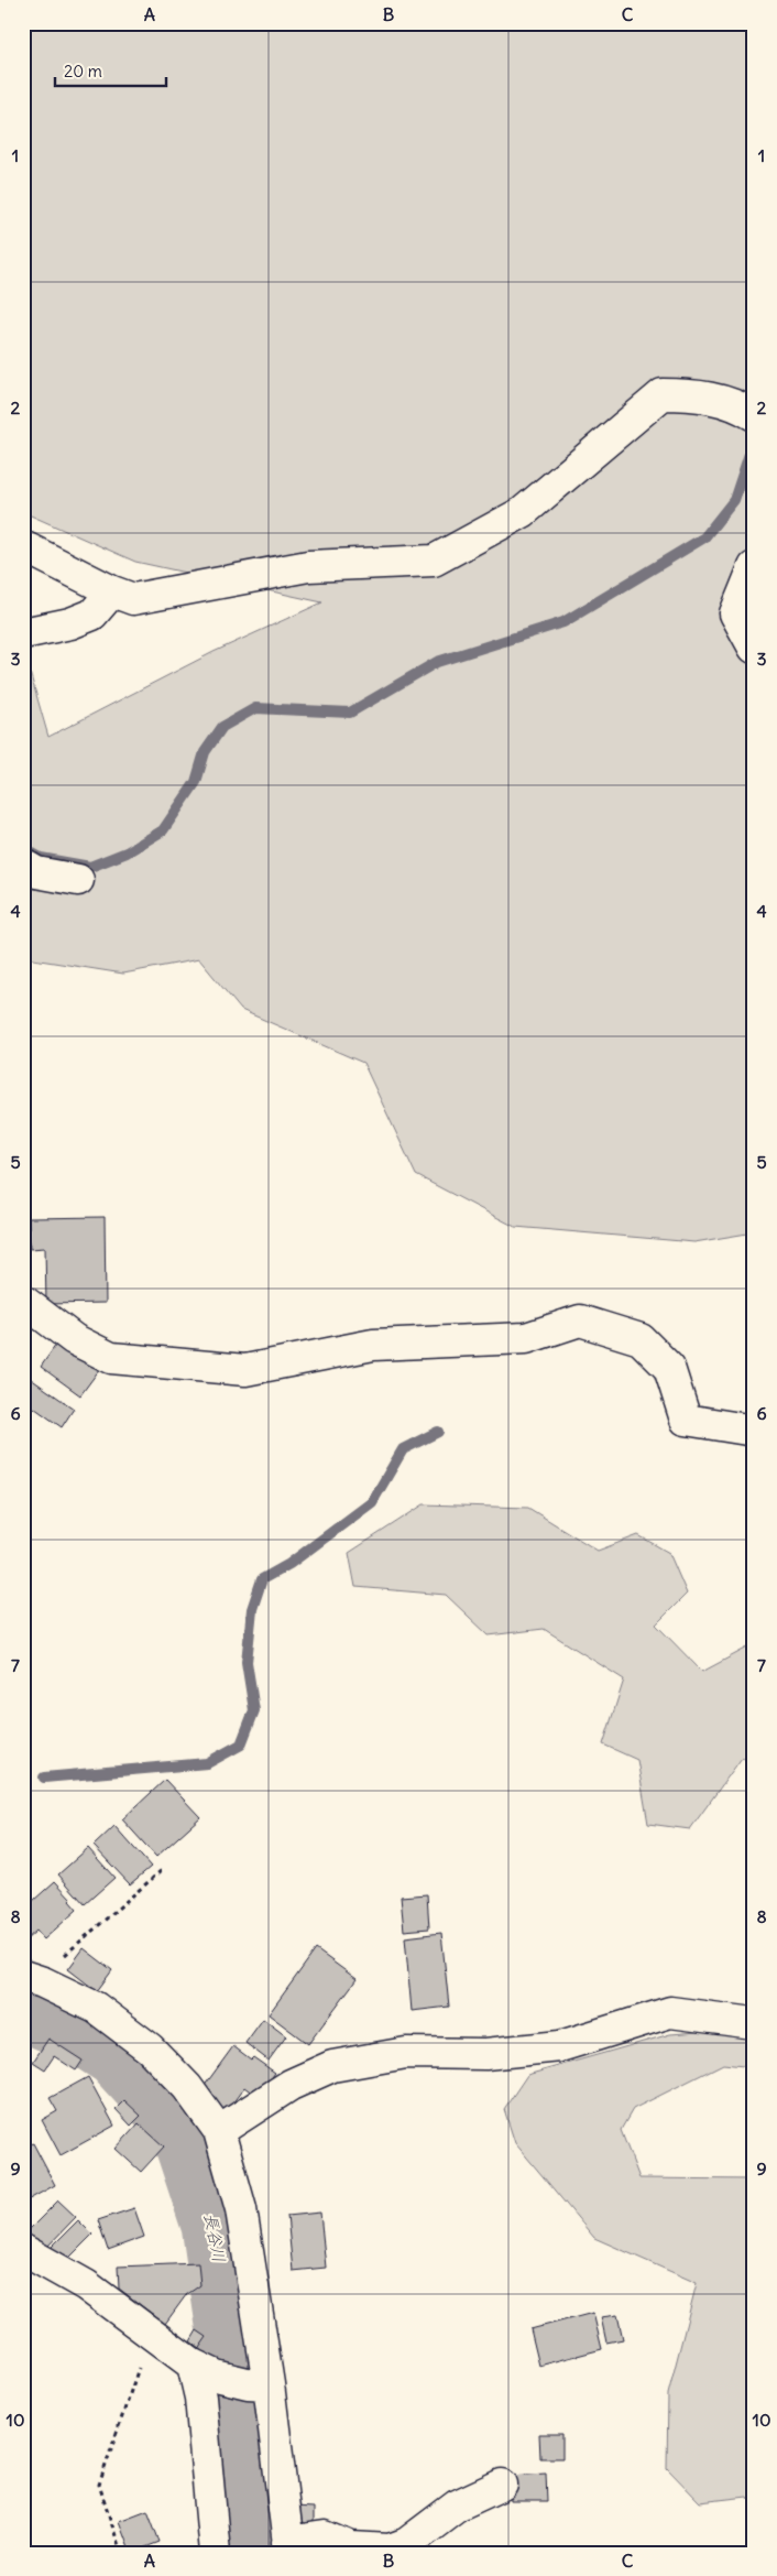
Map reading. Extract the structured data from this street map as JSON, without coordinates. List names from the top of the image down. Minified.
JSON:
{"water":["長谷川"],"scale_bar":"20 m","grid":{"columns":["A","B","C"],"rows":["1","2","3","4","5","6","7","8","9","10"]}}
